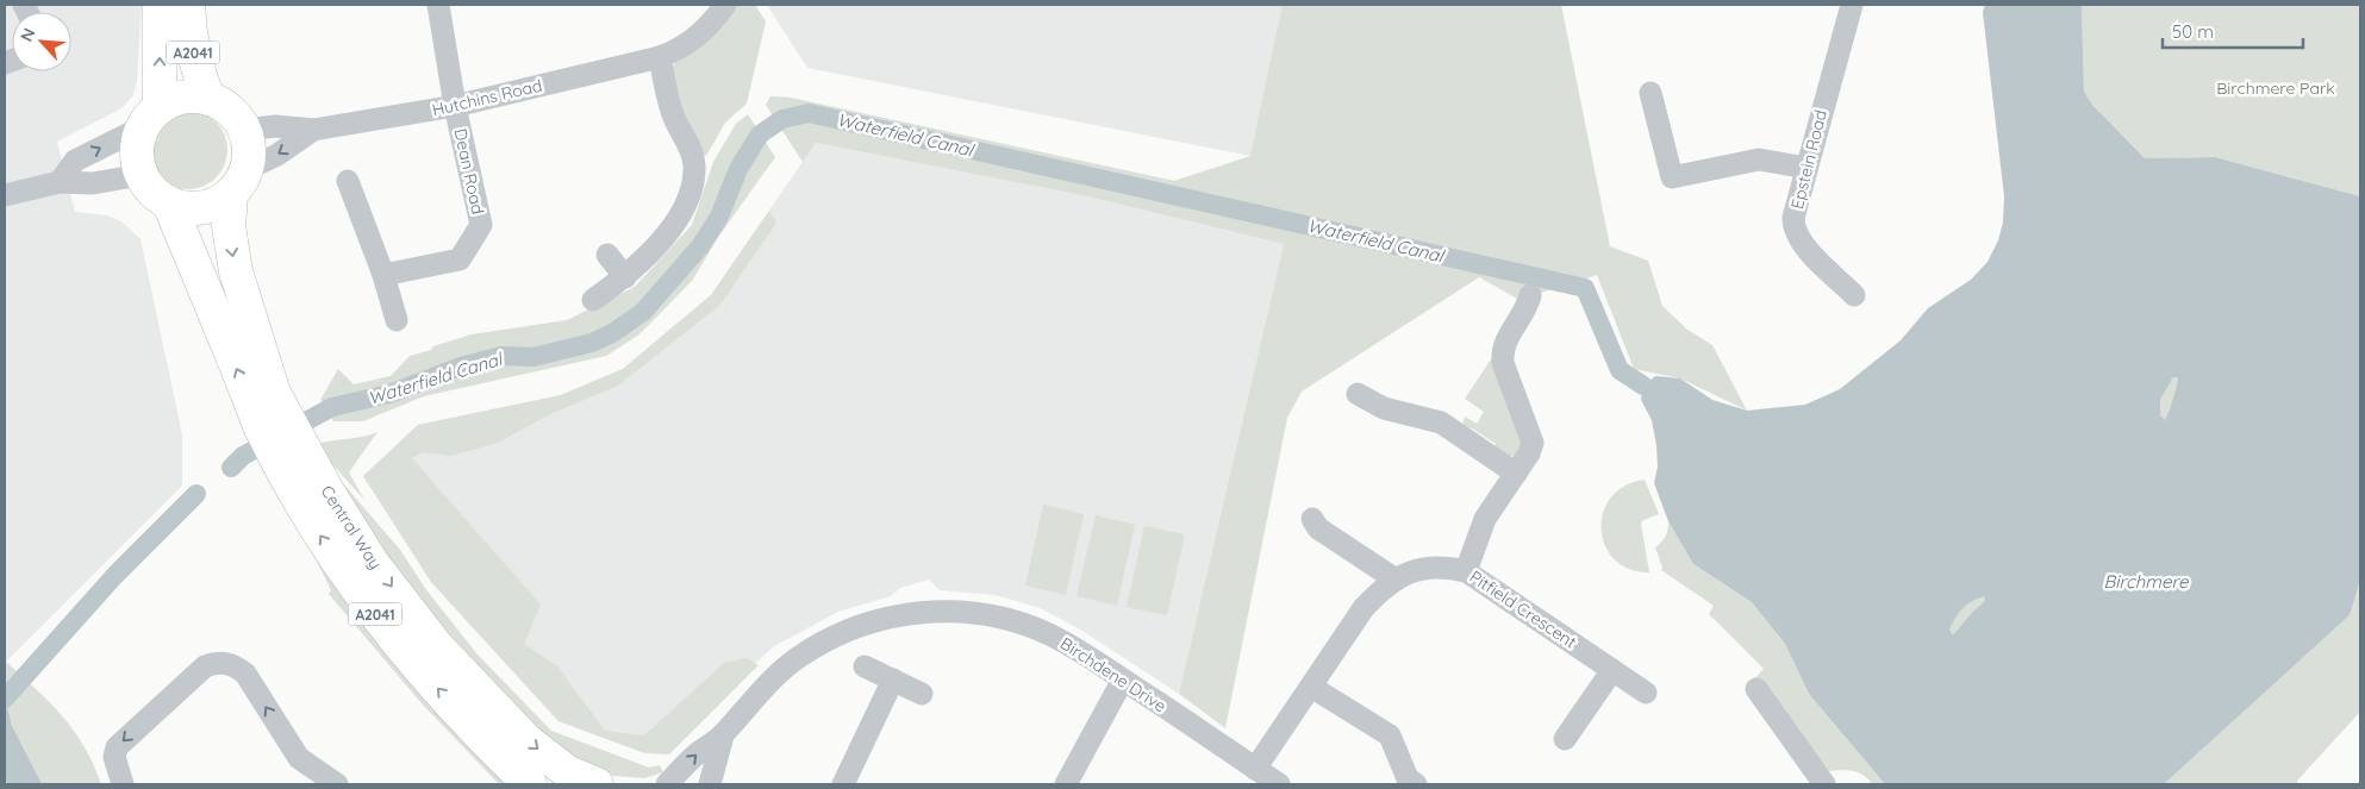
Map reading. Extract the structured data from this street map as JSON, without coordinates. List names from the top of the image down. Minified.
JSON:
{"streets":{"main road":["A2041","Central Way"],"street":["Hutchins Road","Epstein Road","Dean Road","Pitfield Crescent","Birchdene Drive"]},"crossings":[["A2041","Hutchins Road"],["A2041","Central Way"],["Hutchins Road","Dean Road"],["Hutchins Road","Central Way"],["Pitfield Crescent","Birchdene Drive"]],"water":["Waterfield Canal","Birchmere"],"parks":["Birchmere Park"],"scale_bar":"50 m","north":"top left"}
